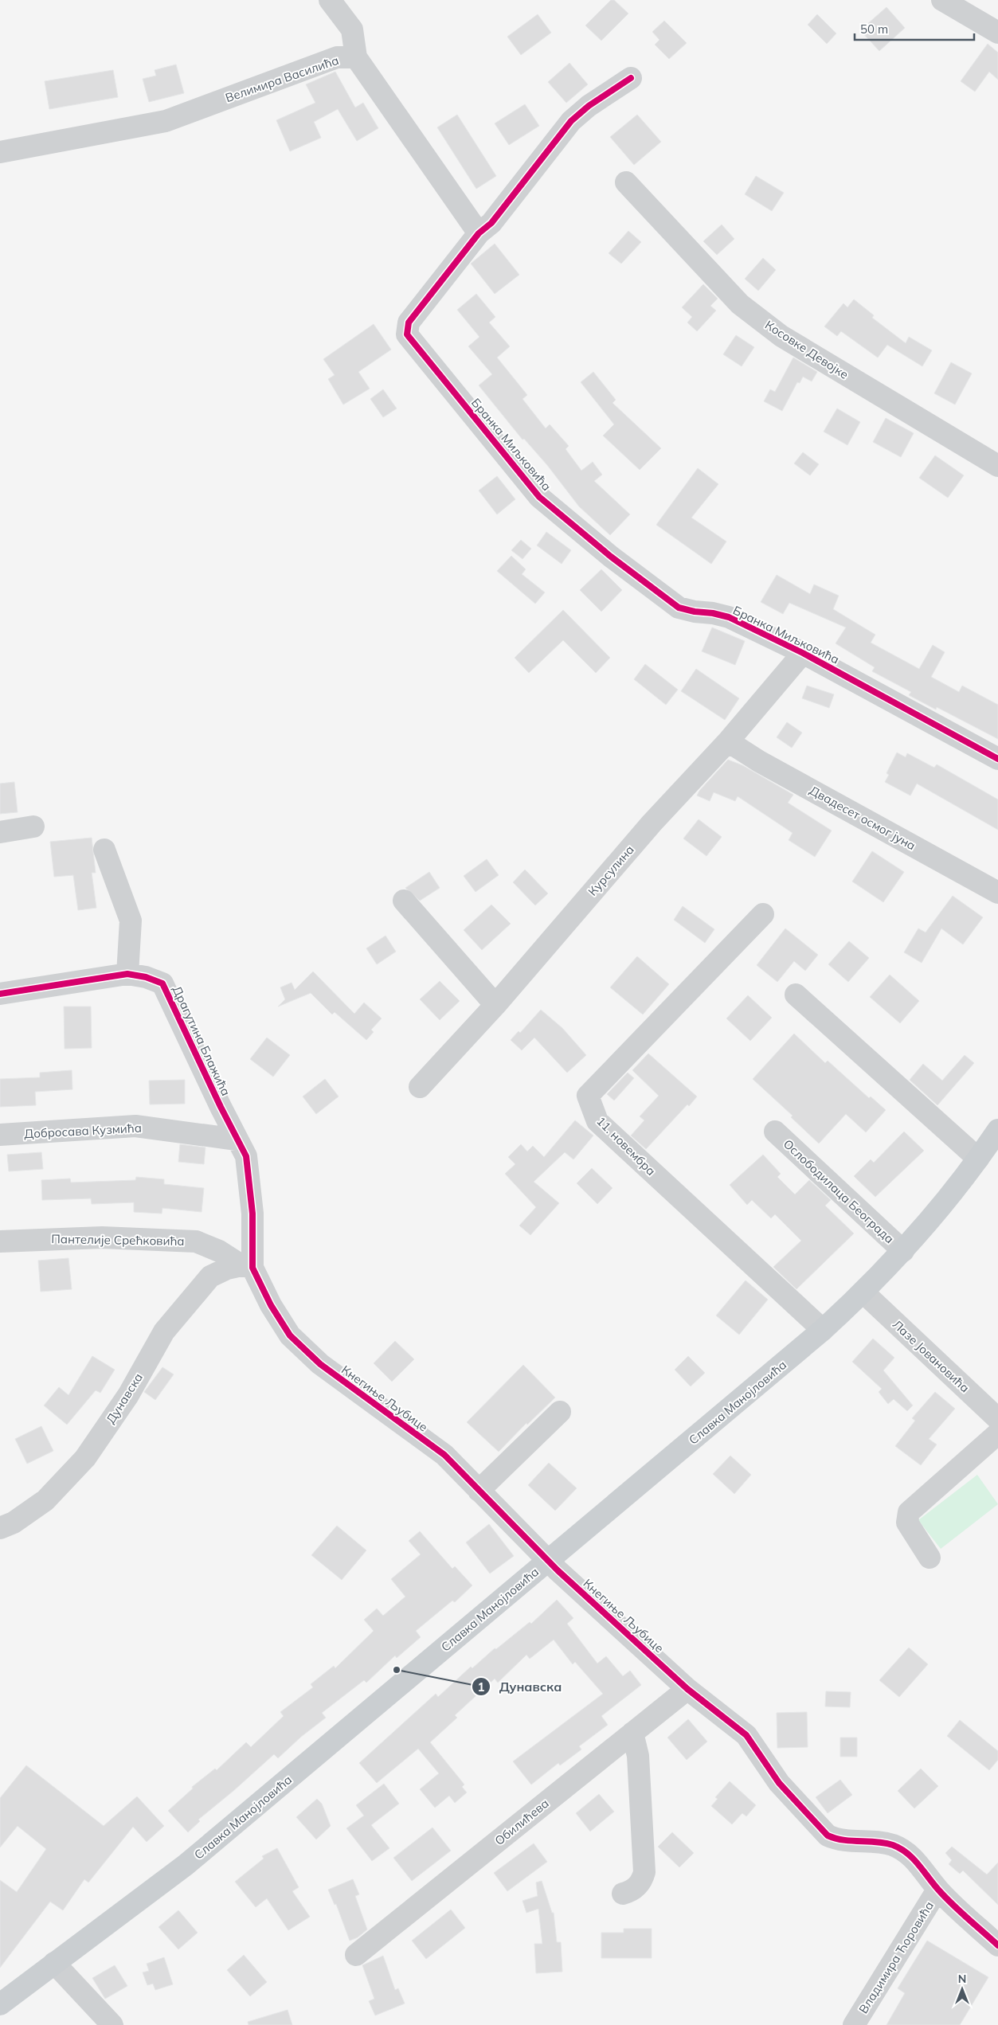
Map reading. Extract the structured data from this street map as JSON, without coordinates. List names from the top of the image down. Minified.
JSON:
{"streets":{"main road":["Славка Манојловића"],"street":["Велимира Василића","Косовке Девојке","Бранка Миљковића","Двадесет осмог јуна","Курсулина","Драгутина Блажића","Добросава Кузмића","11. новембра","Ослободилаца Београда","Пантелије Срећковића","Лазе Јовановића","Дунавска","Кнегиње Љубице","Обилићева","Владимира Ћоровића"]},"crossings":[["Бранка Миљковића","Курсулина"],["Двадесет осмог јуна","Курсулина"],["Драгутина Блажића","Добросава Кузмића"],["Драгутина Блажића","Пантелије Срећковића"],["Драгутина Блажића","Дунавска"],["Драгутина Блажића","Кнегиње Љубице"],["11. новембра","Славка Манојловића"],["Ослободилаца Београда","Славка Манојловића"],["Пантелије Срећковића","Дунавска"],["Пантелије Срећковића","Кнегиње Љубице"],["Лазе Јовановића","Славка Манојловића"],["Дунавска","Кнегиње Љубице"],["Кнегиње Љубице","Славка Манојловића"],["Кнегиње Љубице","Обилићева"],["Кнегиње Љубице","Владимира Ћоровића"]],"places":["Дунавска"],"scale_bar":"50 m","north":"top"}
